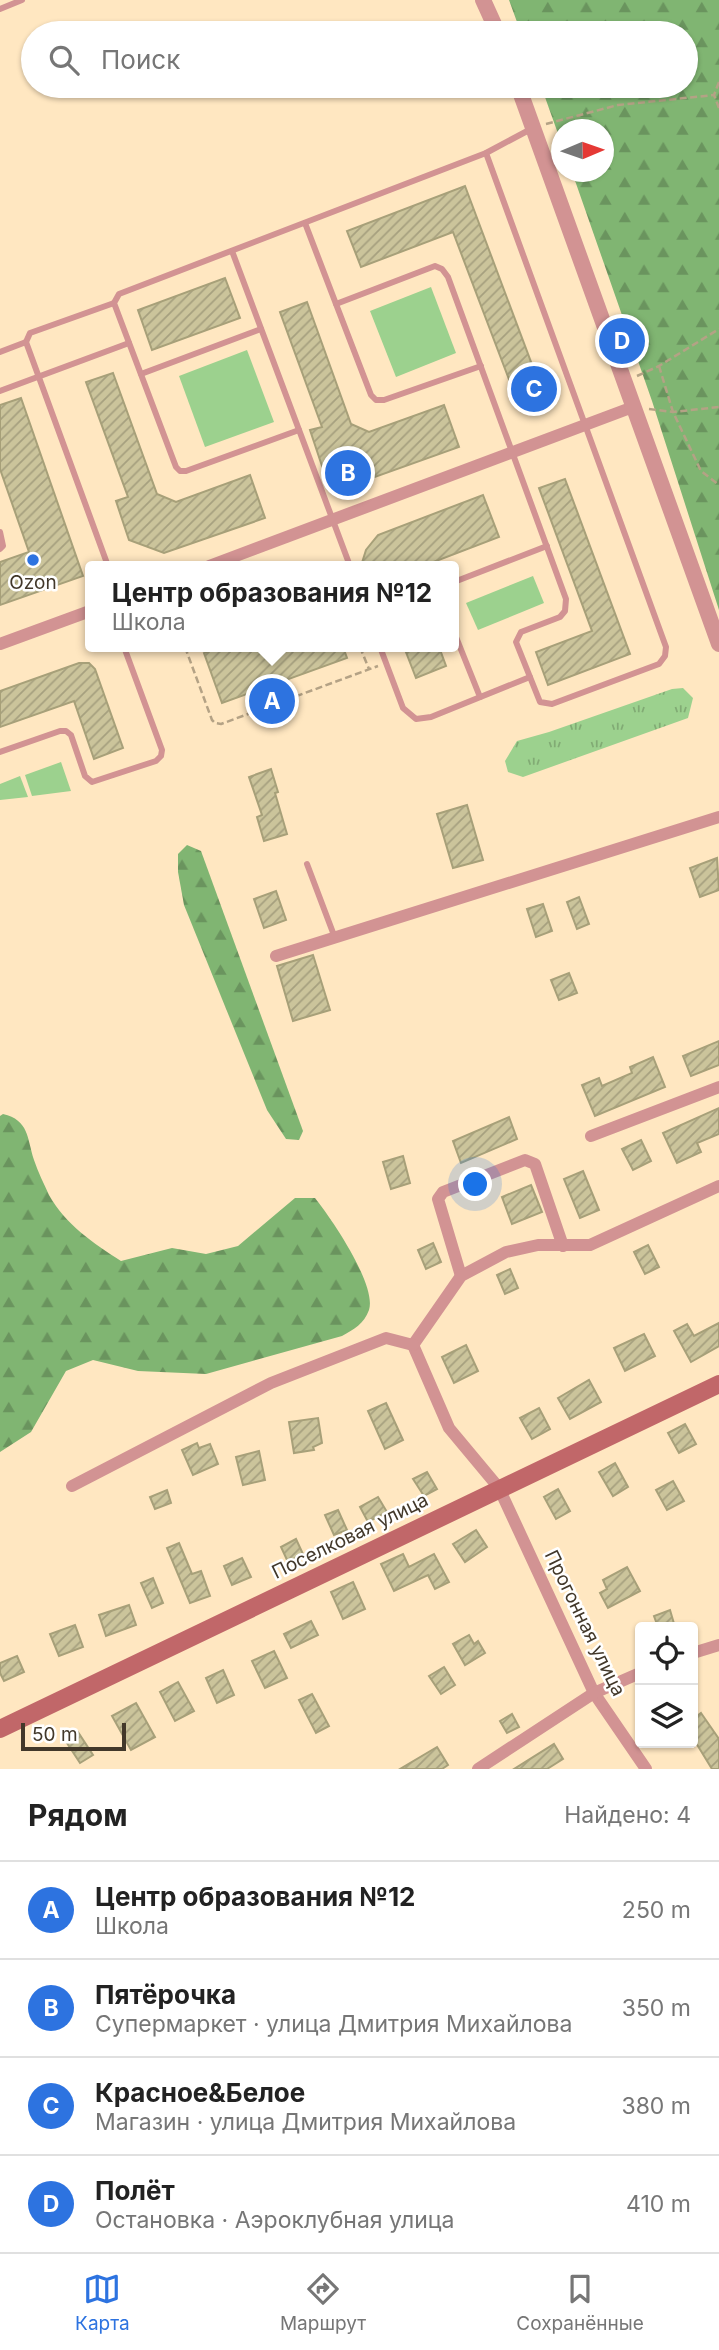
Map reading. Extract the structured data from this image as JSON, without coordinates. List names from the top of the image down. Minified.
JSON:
{"streets":{"main road":["Поселковая улица"],"street":["Прогонная улица"]},"crossings":[["Поселковая улица","Прогонная улица"]],"places":["Ozon"],"scale_bar":"50 m","north":"right","page":{"search":"Поиск","pins":["D","C","B","A"],"popup":["Центр образования №12","Школа"],"scale":"50 m","heading":["Рядом","Найдено: 4"],"list":[{"mark":"A","name":"Центр образования №12","note":"Школа","value":"250 m"},{"mark":"B","name":"Пятёрочка","note":"Супермаркет · улица Дмитрия Михайлова","value":"350 m"},{"mark":"C","name":"Красное&Белое","note":"Магазин · улица Дмитрия Михайлова","value":"380 m"},{"mark":"D","name":"Полёт","note":"Остановка · Аэроклубная улица","value":"410 m"}],"nav":["Карта","Маршрут","Сохранённые"]}}
